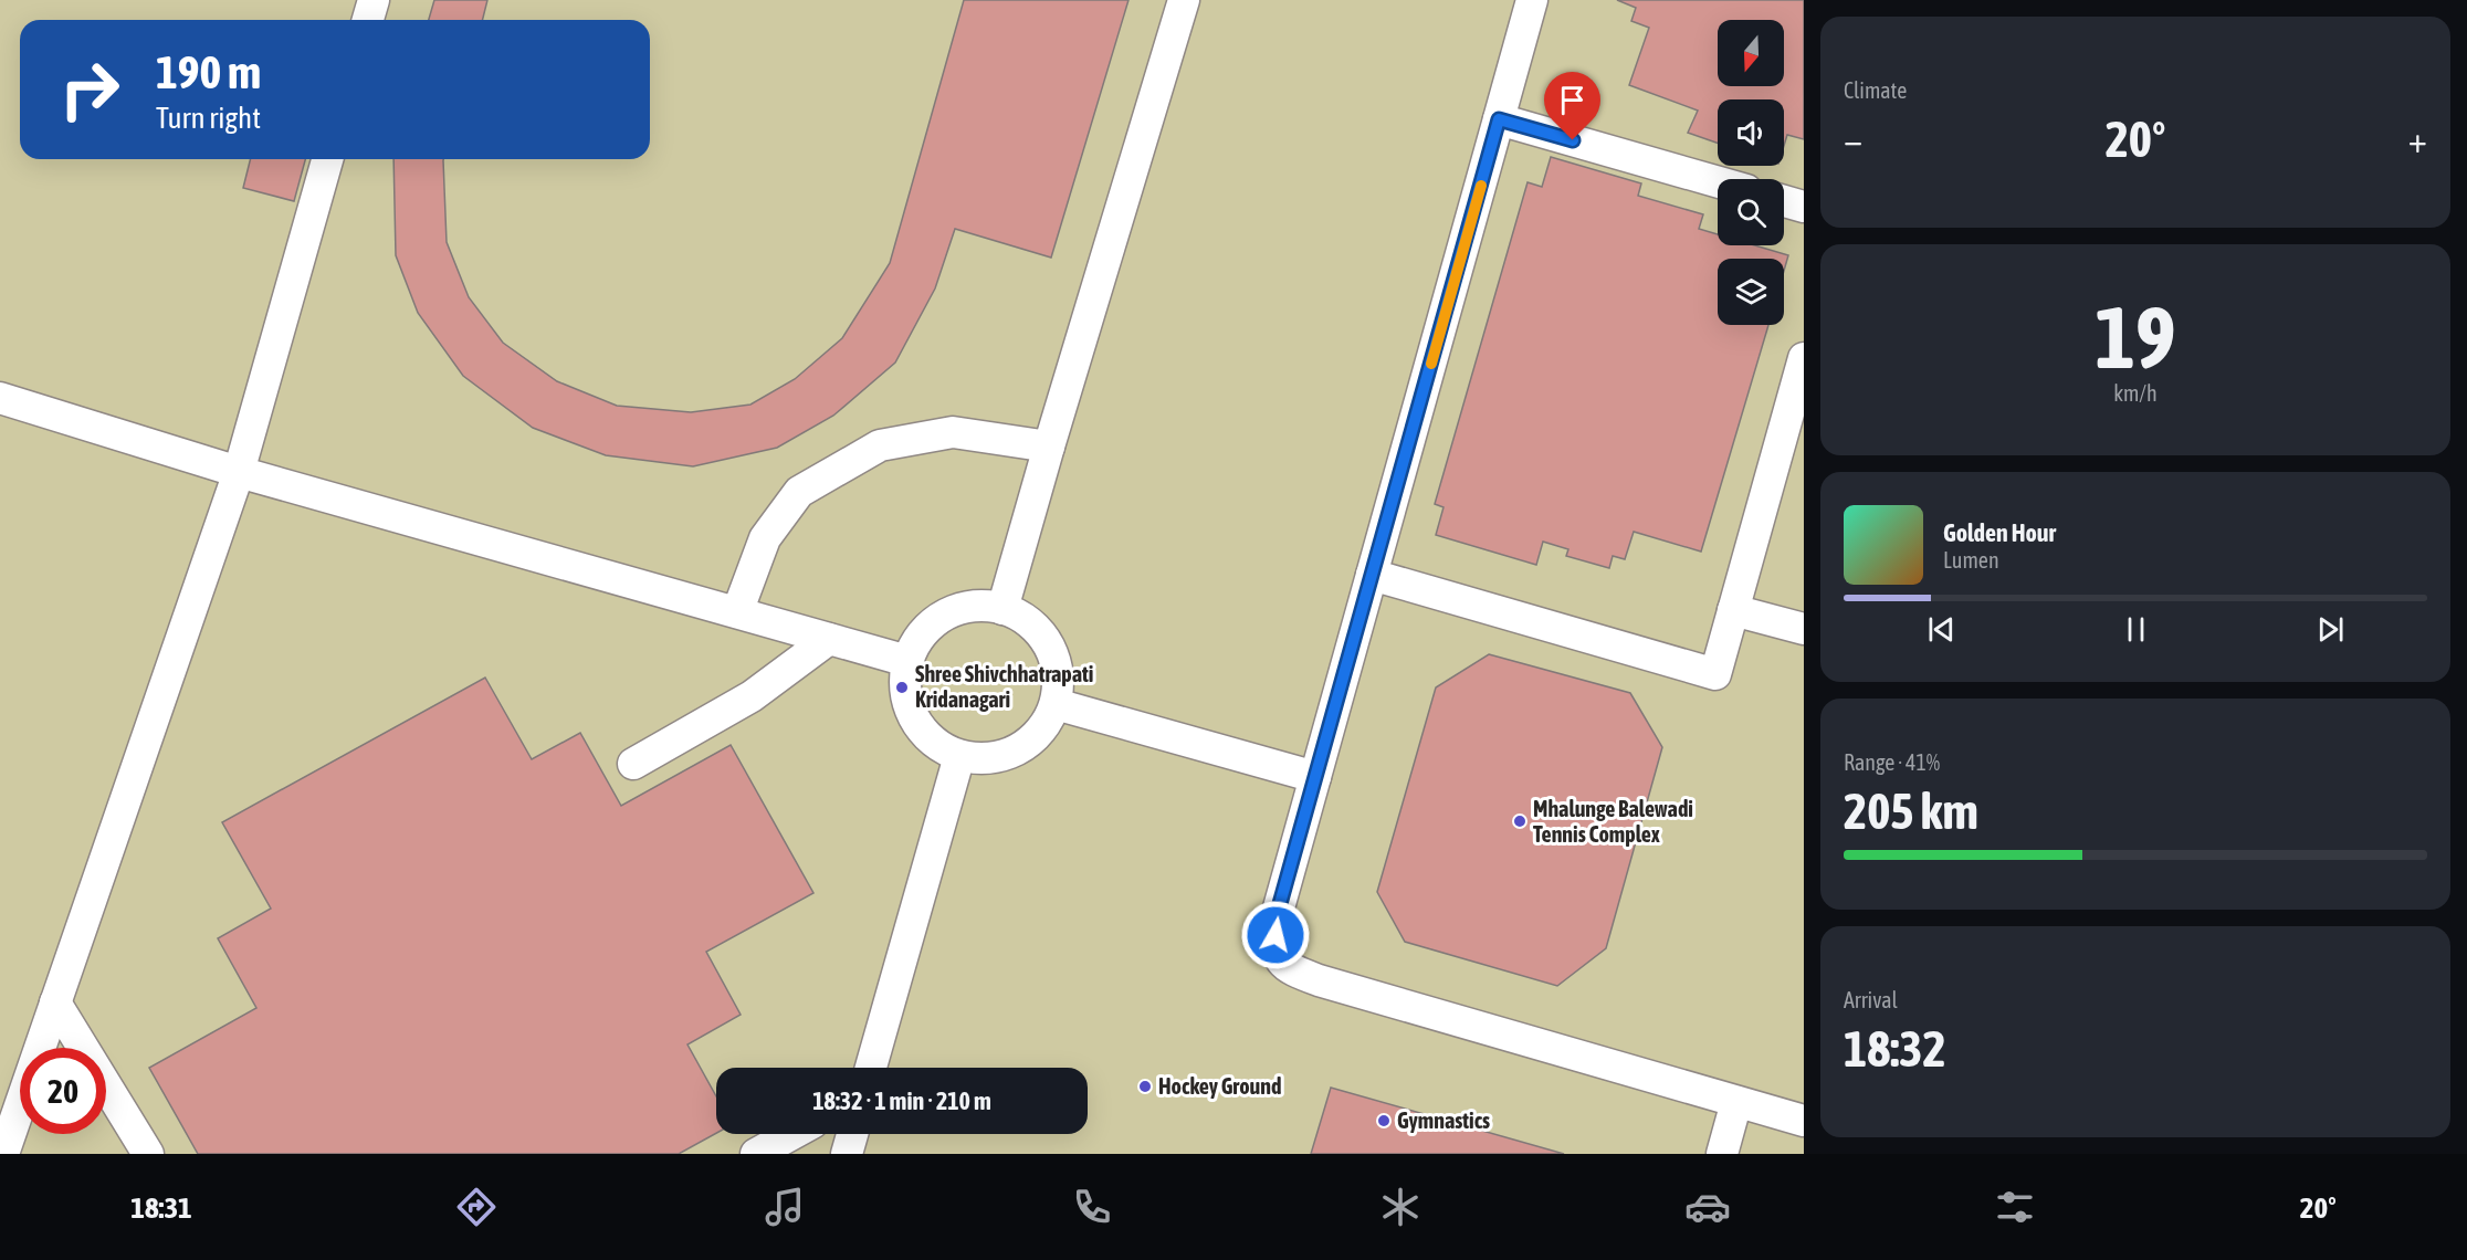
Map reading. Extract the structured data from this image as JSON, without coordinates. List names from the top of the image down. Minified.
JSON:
{"places":["Shree Shivchhatrapati Kridanagari","Mhalunge Balewadi Tennis Complex","Hockey Ground","Gymnastics"],"north":"bottom","page":{"tile":["Climate",["19","km/h"],["Range · 41%","205 km"],["Arrival","18:32"]],"turn":["190 m","Turn right"],"heat":["−","20°","+"],"song":["Golden Hour","Lumen"],"limit":"20","trip":"18:32 · 1 min · 210 m","tabs":["18:31","20°"]}}
